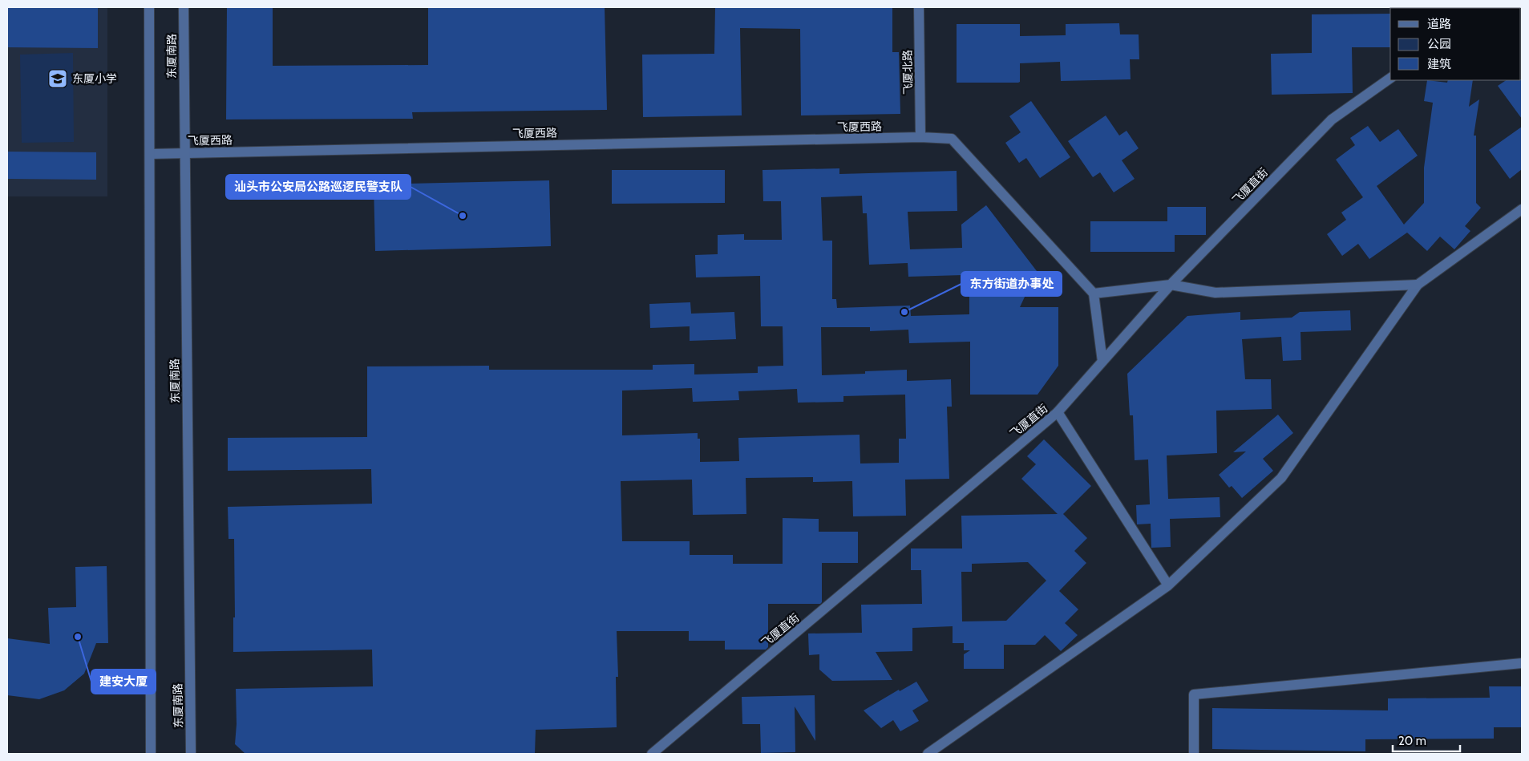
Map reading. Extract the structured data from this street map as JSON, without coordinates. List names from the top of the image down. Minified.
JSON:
{"streets":{"street":["东厦南路","飞厦北路","飞厦西路","飞厦直街"]},"crossings":[["东厦南路","飞厦西路"],["飞厦北路","飞厦西路"]],"places":{"school or university":["东厦小学"],"other":["汕头市公安局公路巡逻民警支队","东方街道办事处","建安大厦"]},"legend":["道路","公园","建筑"],"scale_bar":"20 m"}
